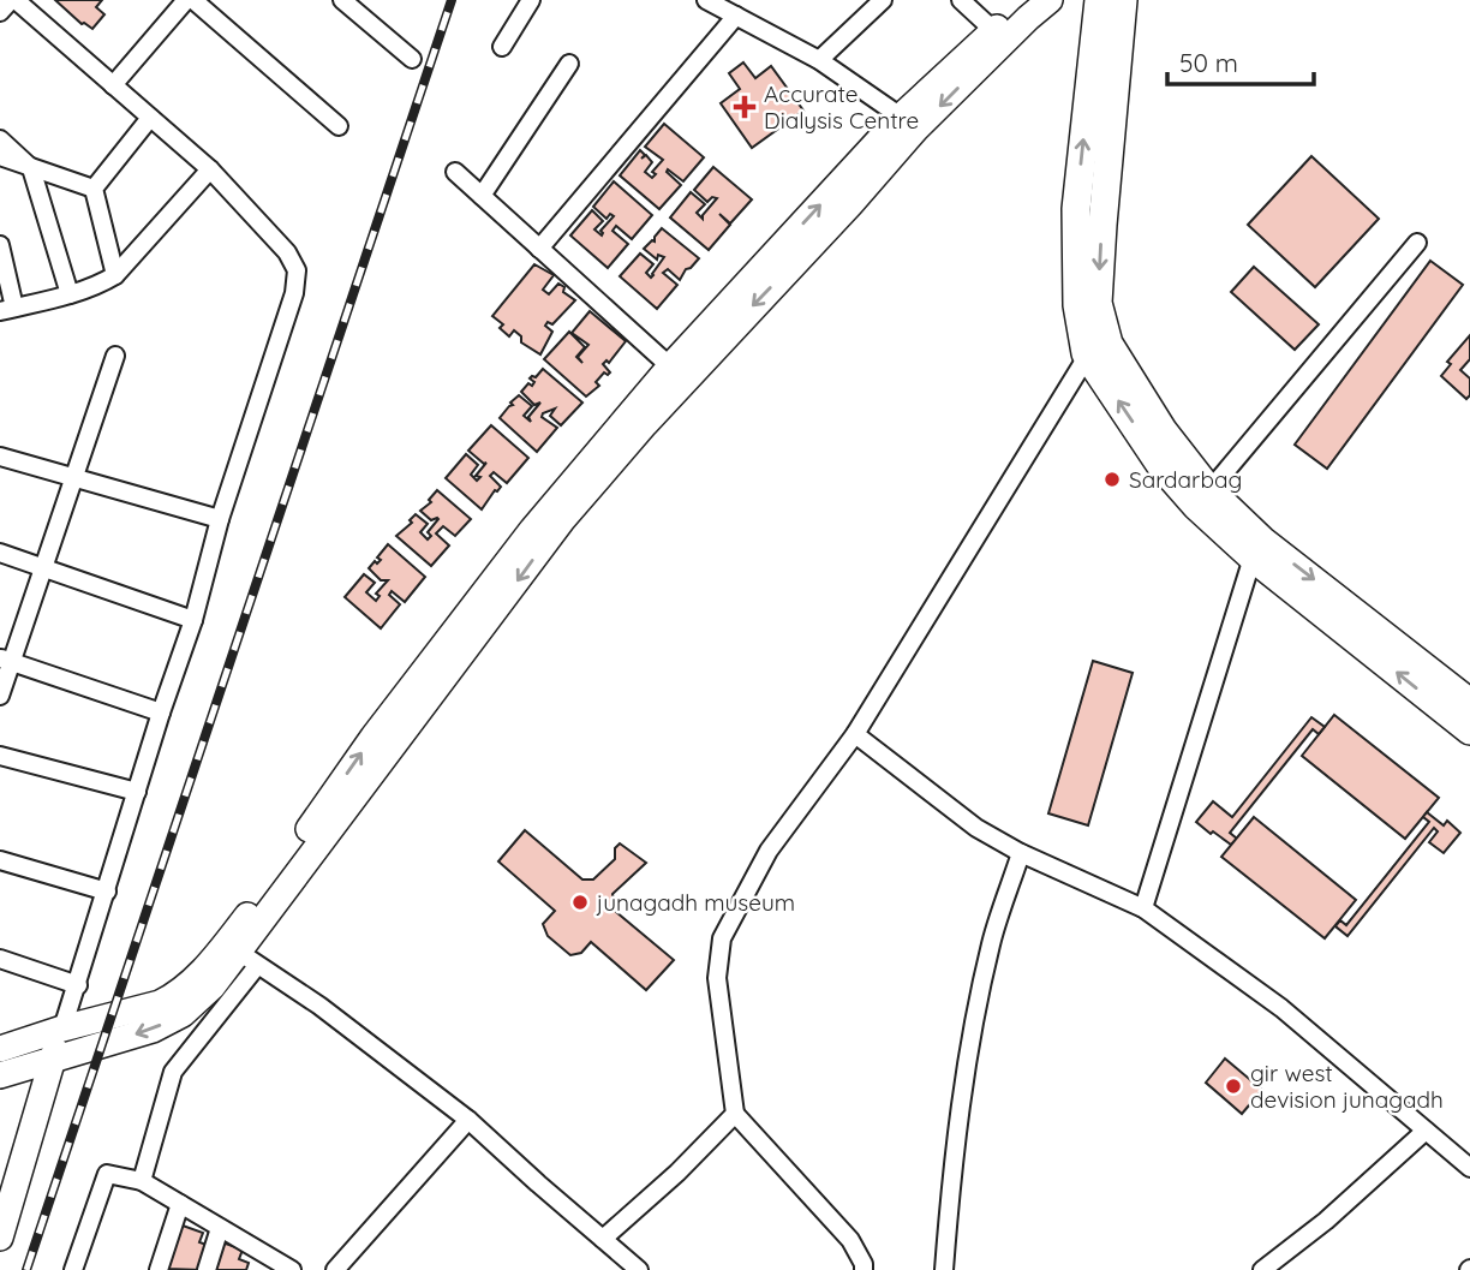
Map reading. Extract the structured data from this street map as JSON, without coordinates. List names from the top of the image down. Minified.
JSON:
{"places":{"health":["Accurate Dialysis Centre"],"other":["Sardarbag","junagadh museum","gir west devision junagadh"]},"scale_bar":"50 m"}
